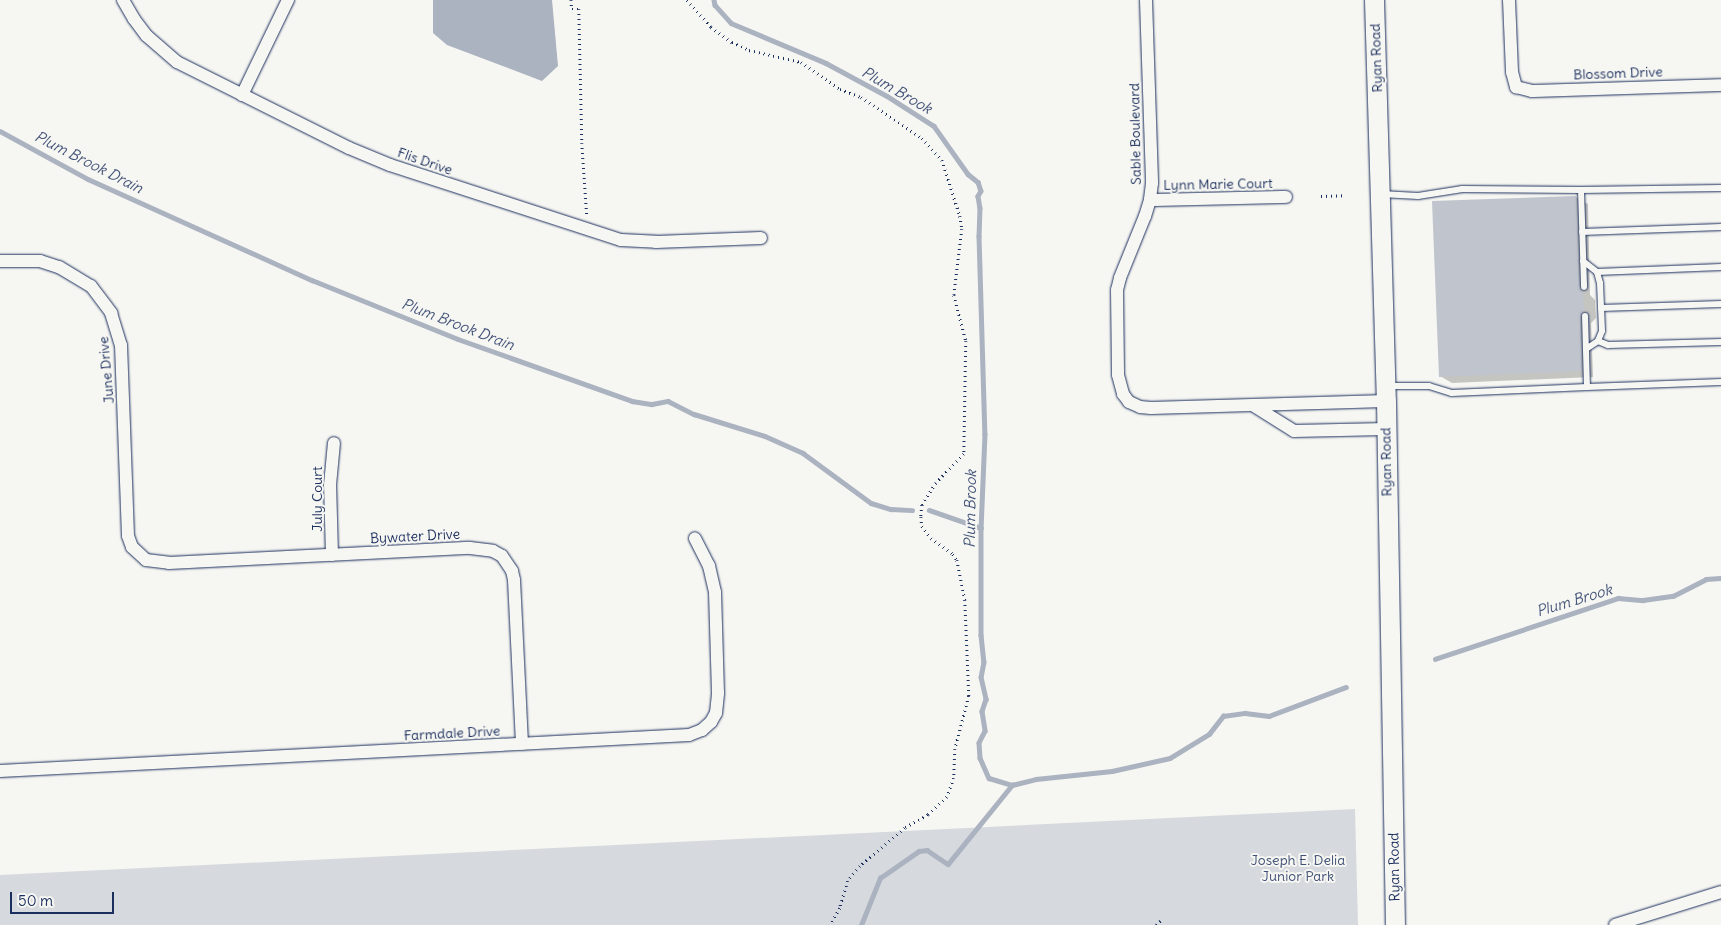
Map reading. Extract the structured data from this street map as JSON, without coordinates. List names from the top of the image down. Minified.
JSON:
{"streets":{"main road":["Ryan Road"],"street":["Blossom Drive","Sable Boulevard","Flis Drive","Lynn Marie Court","June Drive","July Court","Bywater Drive","Farmdale Drive"]},"crossings":[["Ryan Road","Sable Boulevard"],["Sable Boulevard","Lynn Marie Court"],["June Drive","Bywater Drive"],["July Court","Bywater Drive"],["Bywater Drive","Farmdale Drive"]],"water":["Plum Brook","Plum Brook Drain"],"parks":["Joseph E. Delia Junior Park"],"scale_bar":"50 m"}
